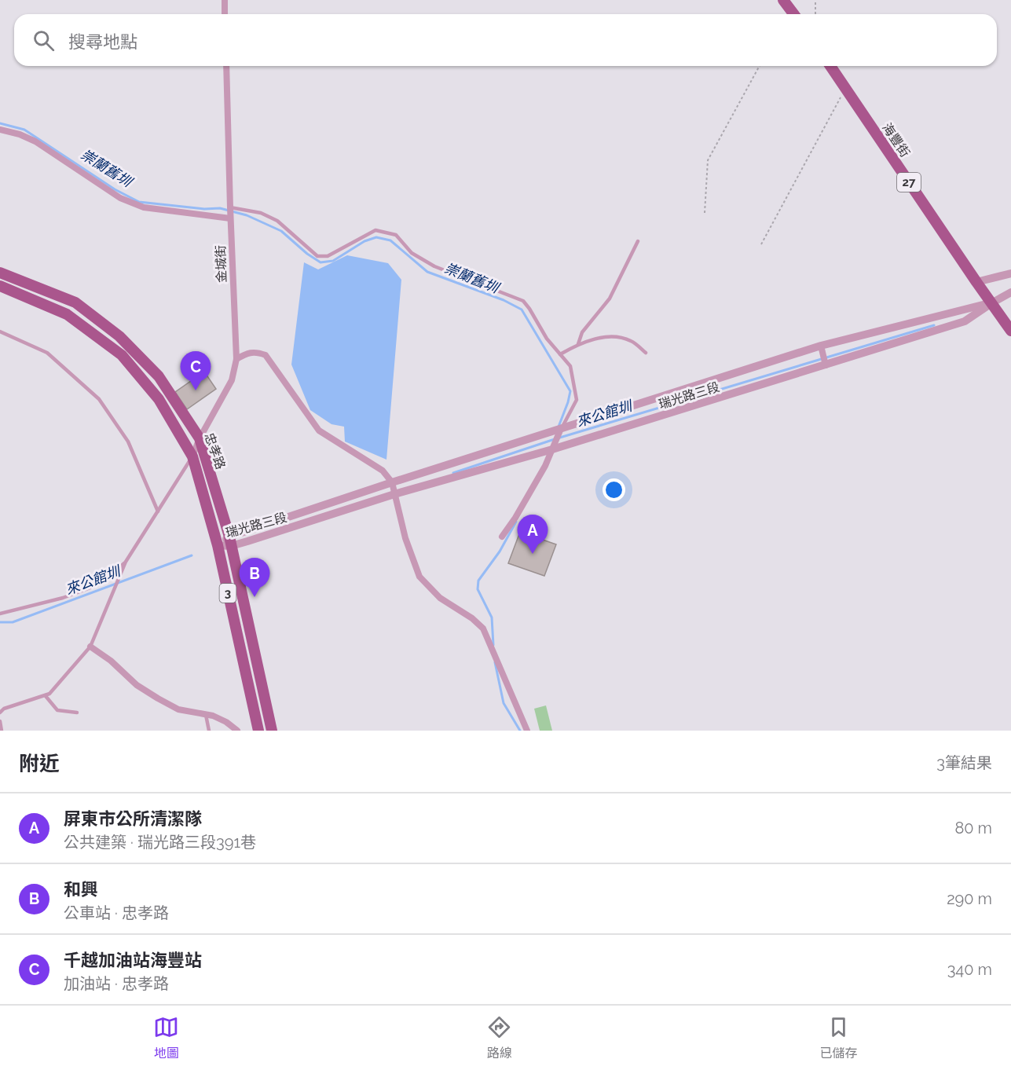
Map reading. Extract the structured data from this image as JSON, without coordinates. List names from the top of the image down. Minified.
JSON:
{"streets":{"main road":["海豐街","27","忠孝路","3"],"street":["金城街","瑞光路三段"]},"crossings":[["海豐街","27"],["海豐街","瑞光路三段"],["27","瑞光路三段"],["金城街","忠孝路"],["瑞光路三段","忠孝路"]],"water":["崇蘭舊圳","來公館圳"],"page":{"search":"搜尋地點","pins":["C","A","B"],"heading":["附近","3筆結果"],"list":[{"mark":"A","name":"屏東市公所清潔隊","note":"公共建築 · 瑞光路三段391巷","value":"80 m"},{"mark":"B","name":"和興","note":"公車站 · 忠孝路","value":"290 m"},{"mark":"C","name":"千越加油站海豐站","note":"加油站 · 忠孝路","value":"340 m"}],"nav":["地圖","路線","已儲存"]}}
